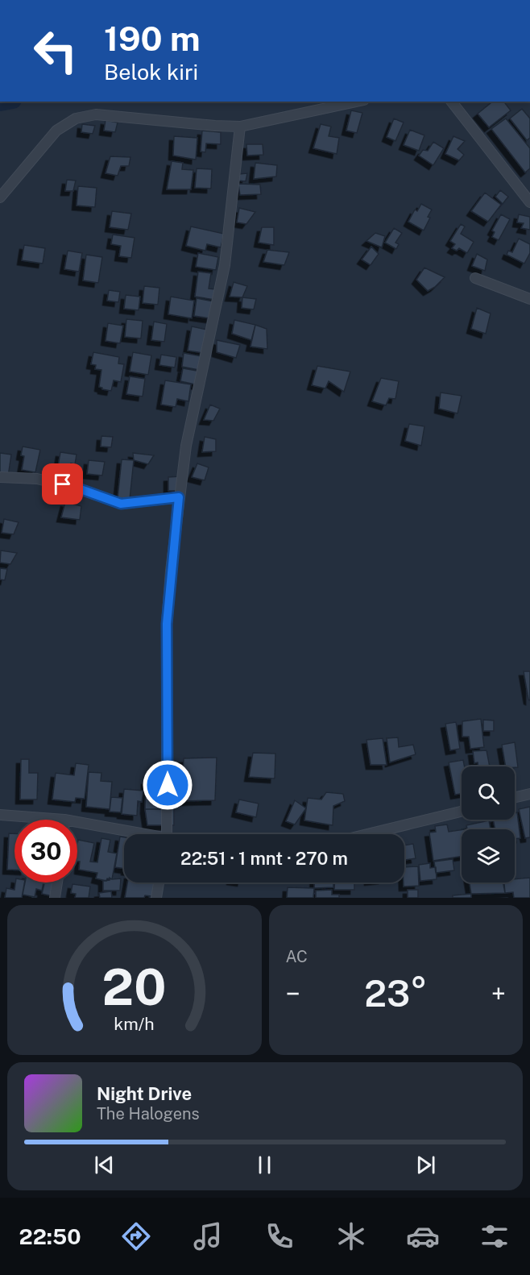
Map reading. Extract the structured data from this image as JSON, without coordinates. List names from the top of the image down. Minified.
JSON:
{"page":{"turn":["190 m","Belok kiri"],"limit":"30","trip":"22:51 · 1 mnt · 270 m","tile":"AC","heat":["−","23°","+"],"song":["Night Drive","The Halogens"],"tabs":"22:50","gauge":["20","km/h"]}}
